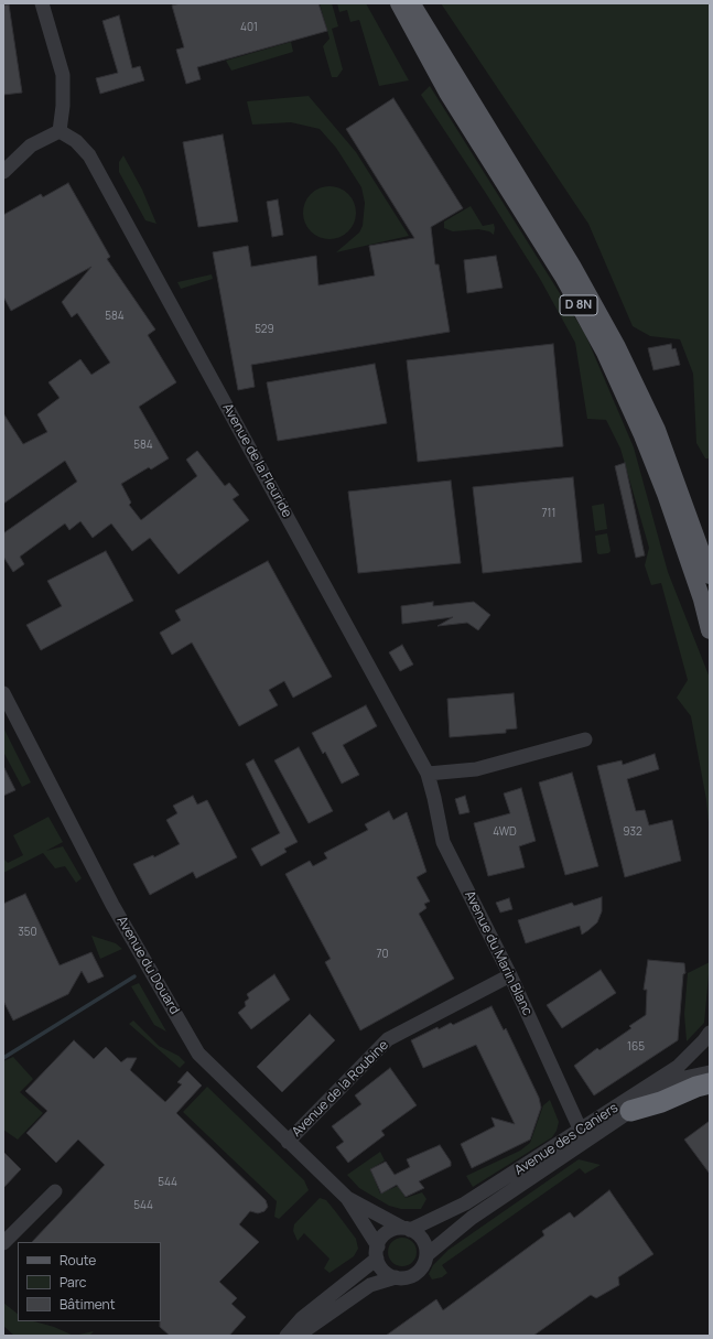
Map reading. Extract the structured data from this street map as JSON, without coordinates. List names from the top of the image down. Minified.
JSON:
{"streets":{"main road":["D 8N"],"street":["Avenue de la Fleuride","Avenue du Marin Blanc","Avenue du Douard","Avenue de la Roubine","Avenue des Caniers"]},"crossings":[["Avenue de la Fleuride","Avenue du Marin Blanc"],["Avenue du Marin Blanc","Avenue de la Roubine"],["Avenue du Marin Blanc","Avenue des Caniers"],["Avenue du Douard","Avenue de la Roubine"],["Avenue du Douard","Avenue des Caniers"]],"house_numbers":["401","584","529","584","711","4WD","932","350","70","165","544","544"],"legend":["Route","Parc","Bâtiment"]}
